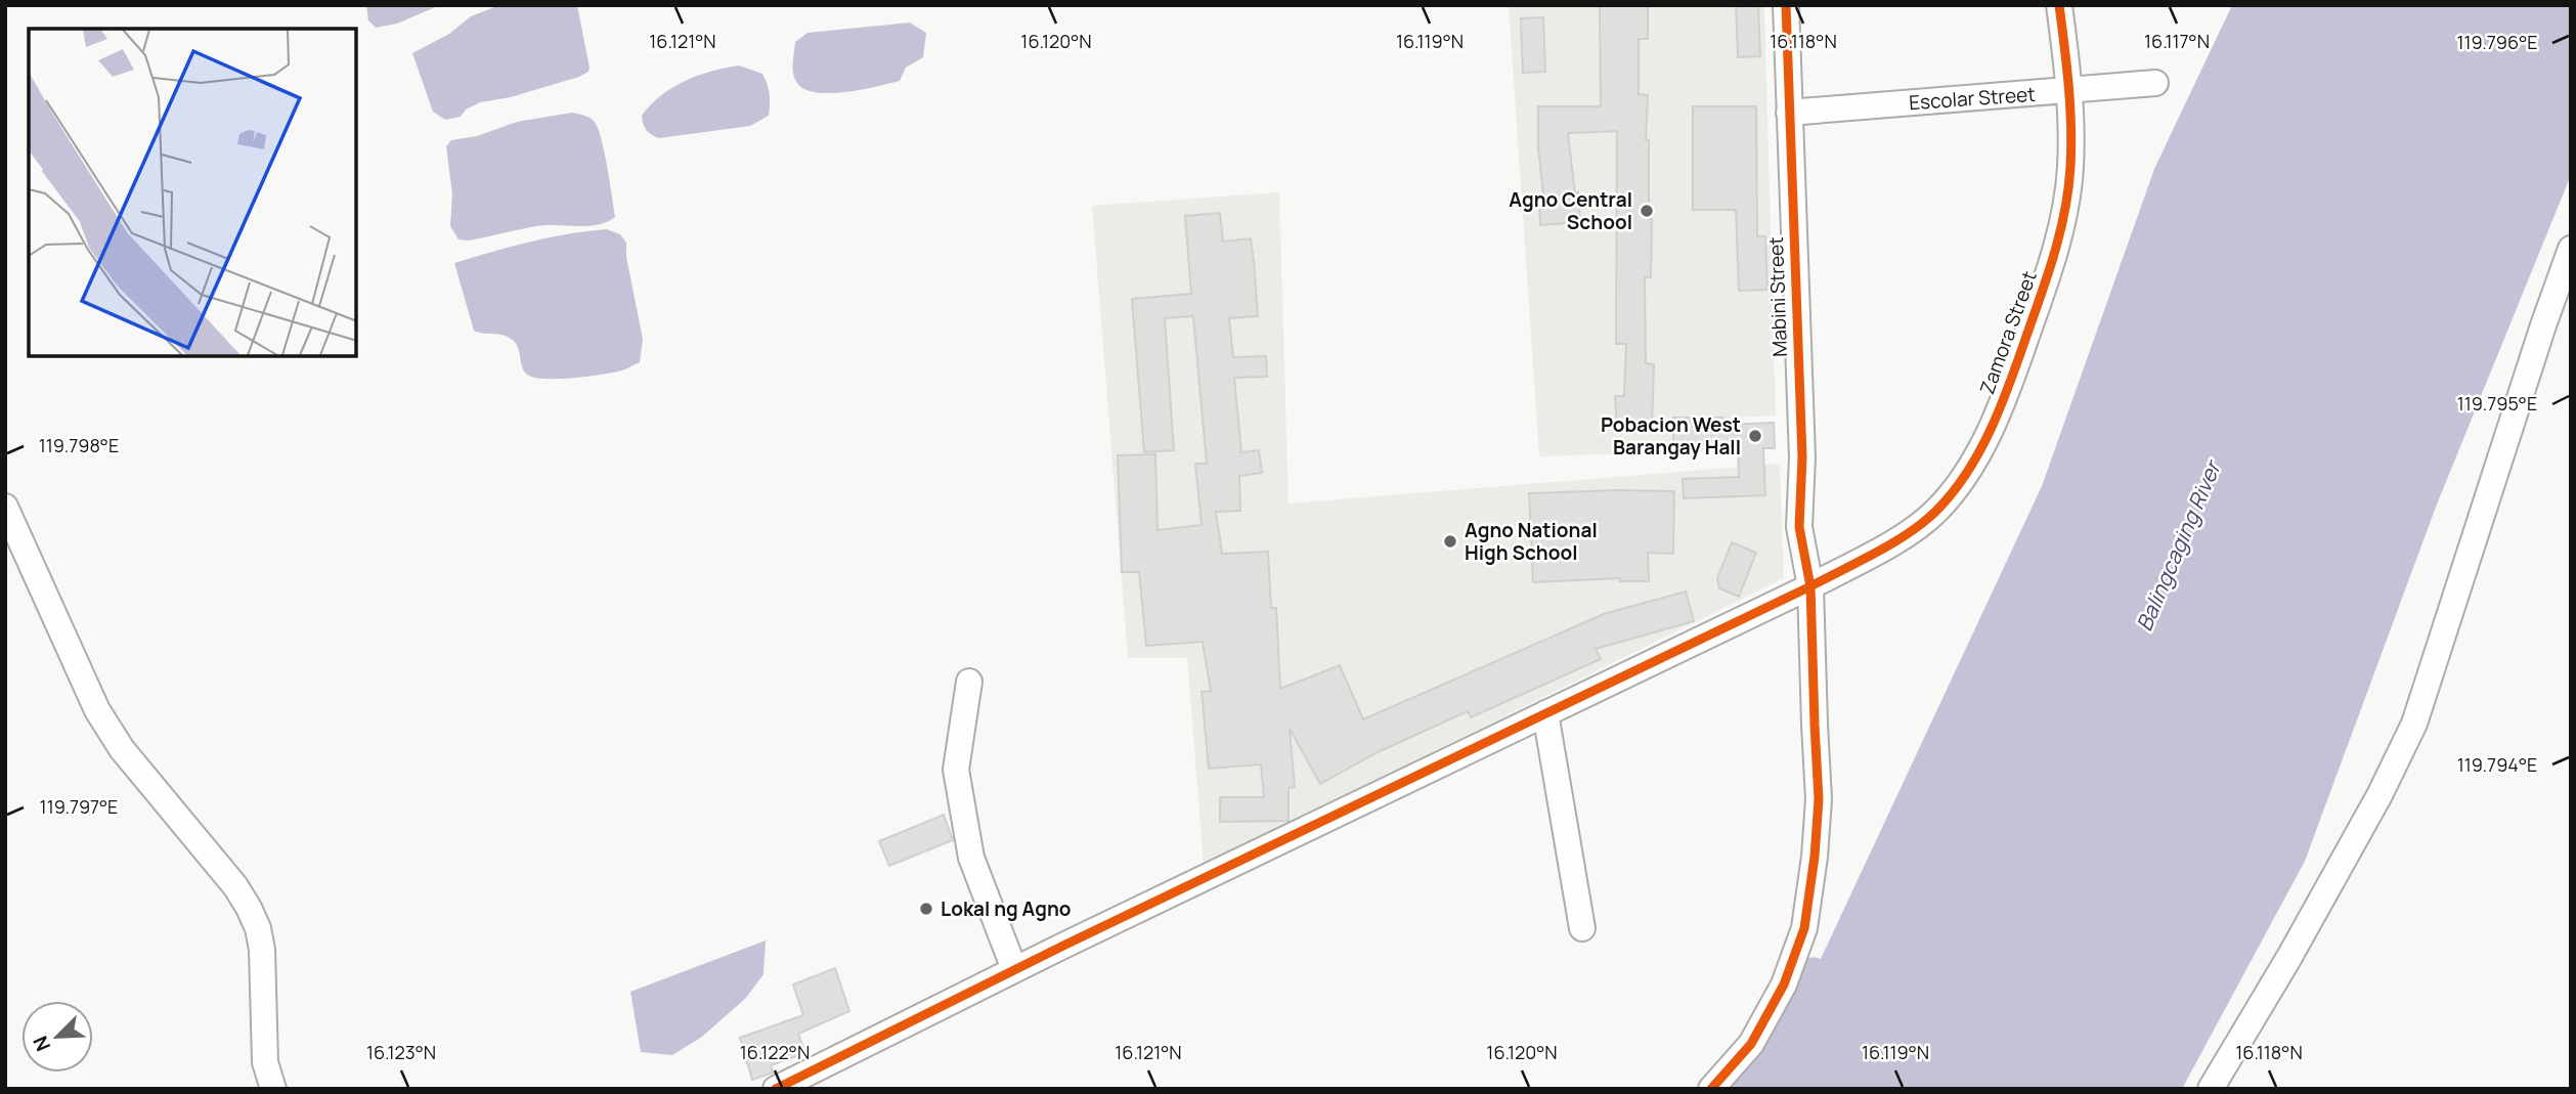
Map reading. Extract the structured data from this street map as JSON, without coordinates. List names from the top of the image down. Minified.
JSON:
{"streets":{"street":["Escolar Street","Mabini Street","Zamora Street"]},"crossings":[["Escolar Street","Mabini Street"],["Escolar Street","Zamora Street"],["Mabini Street","Zamora Street"]],"water":["Balingcaging River"],"places":["Agno Central School","Pobacion West Barangay Hall","Agno National High School","Lokal ng Agno"],"north":"bottom left","coordinates":["16.121°N","16.120°N","16.119°N","16.118°N","16.117°N","119.796°E","119.795°E","119.798°E","119.794°E","119.797°E","16.123°N","16.122°N"]}
